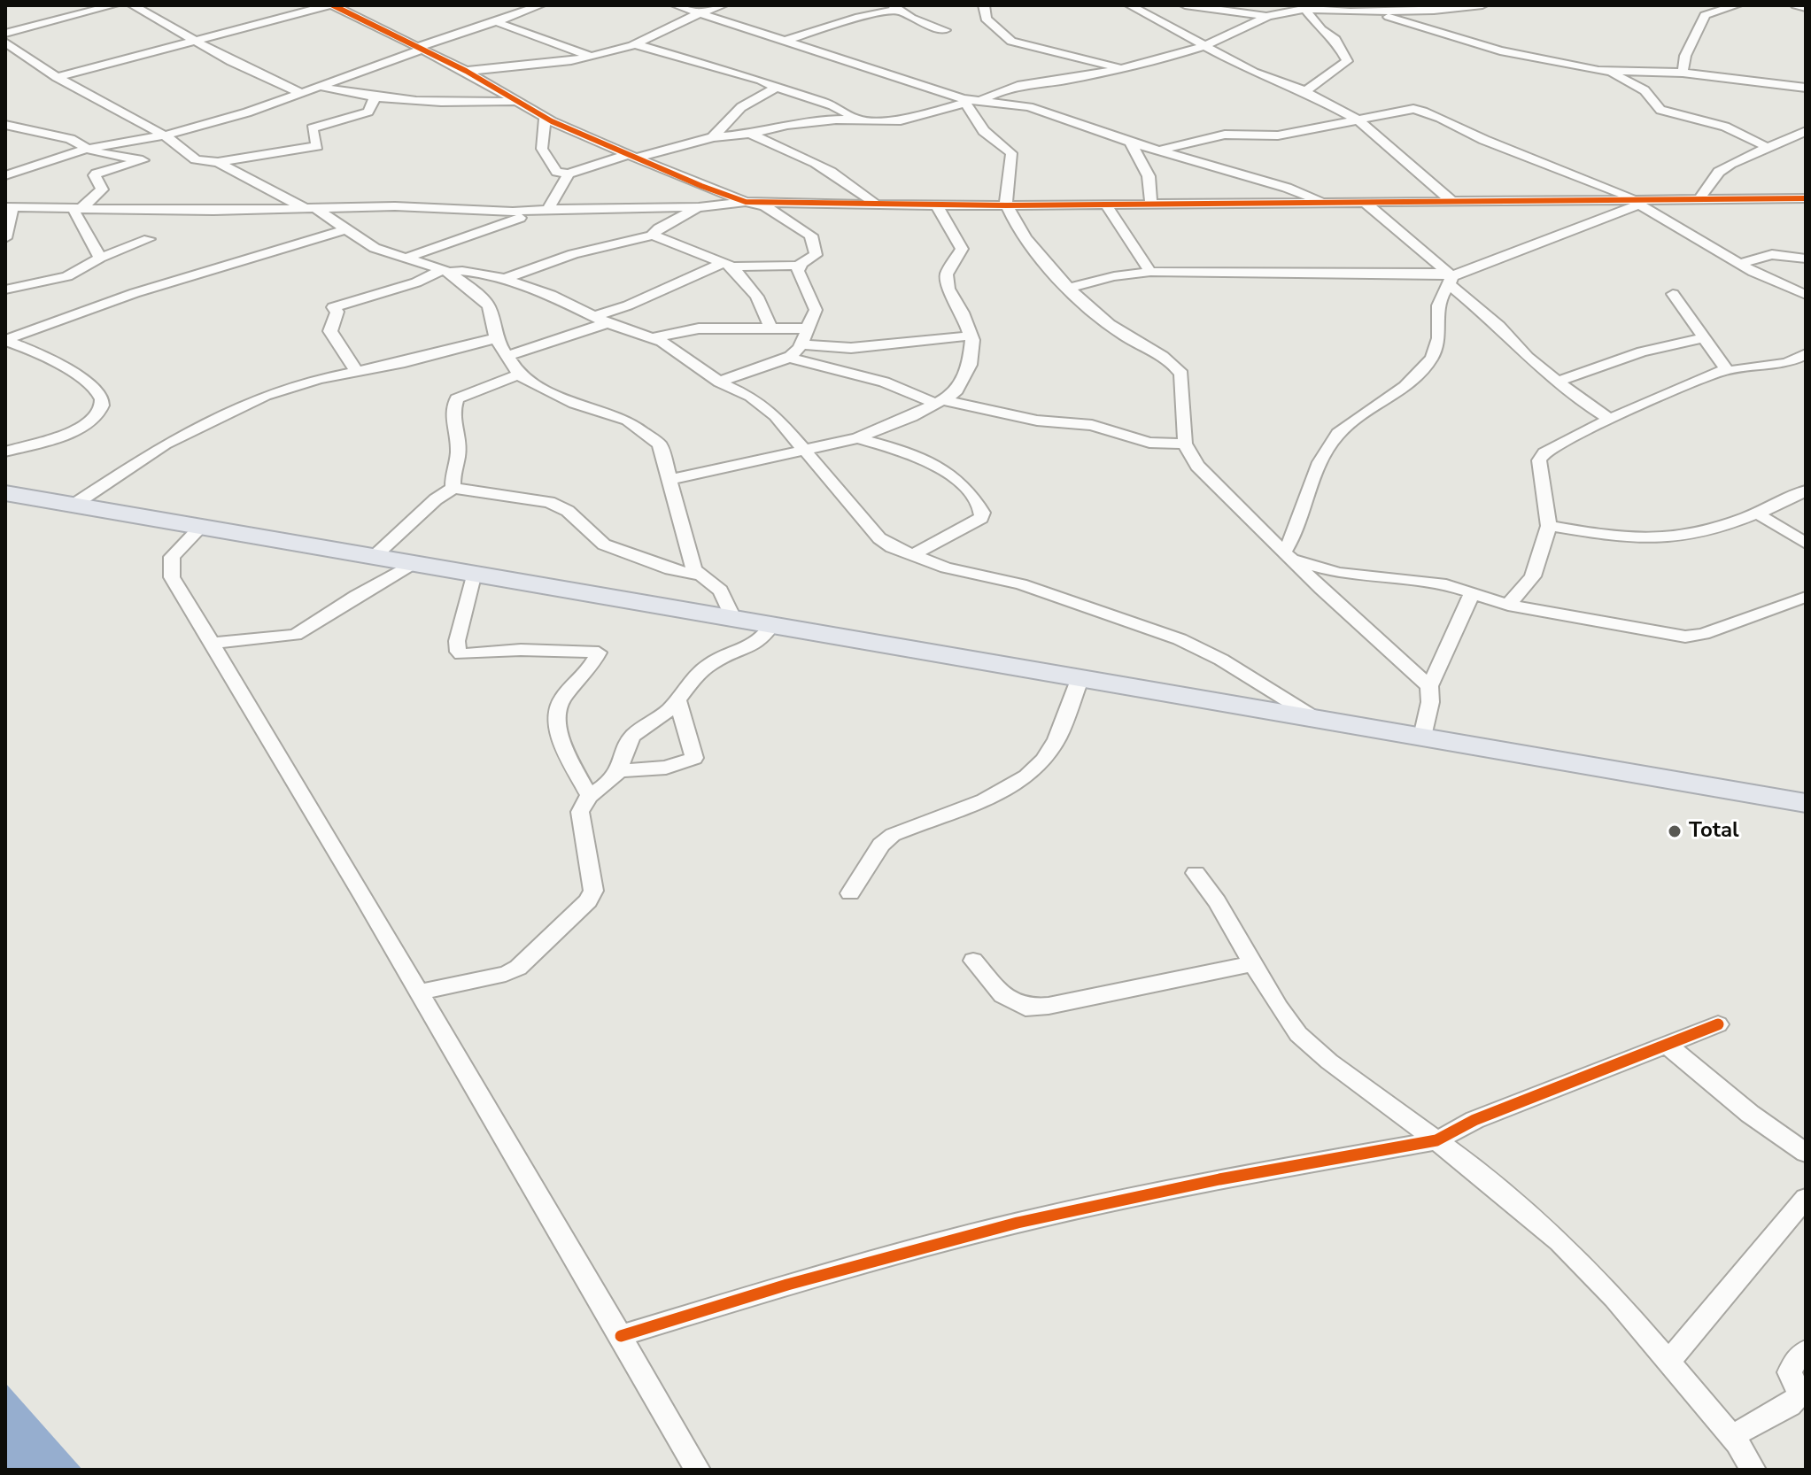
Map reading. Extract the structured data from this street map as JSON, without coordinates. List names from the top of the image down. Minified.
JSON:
{"places":["Total"]}
